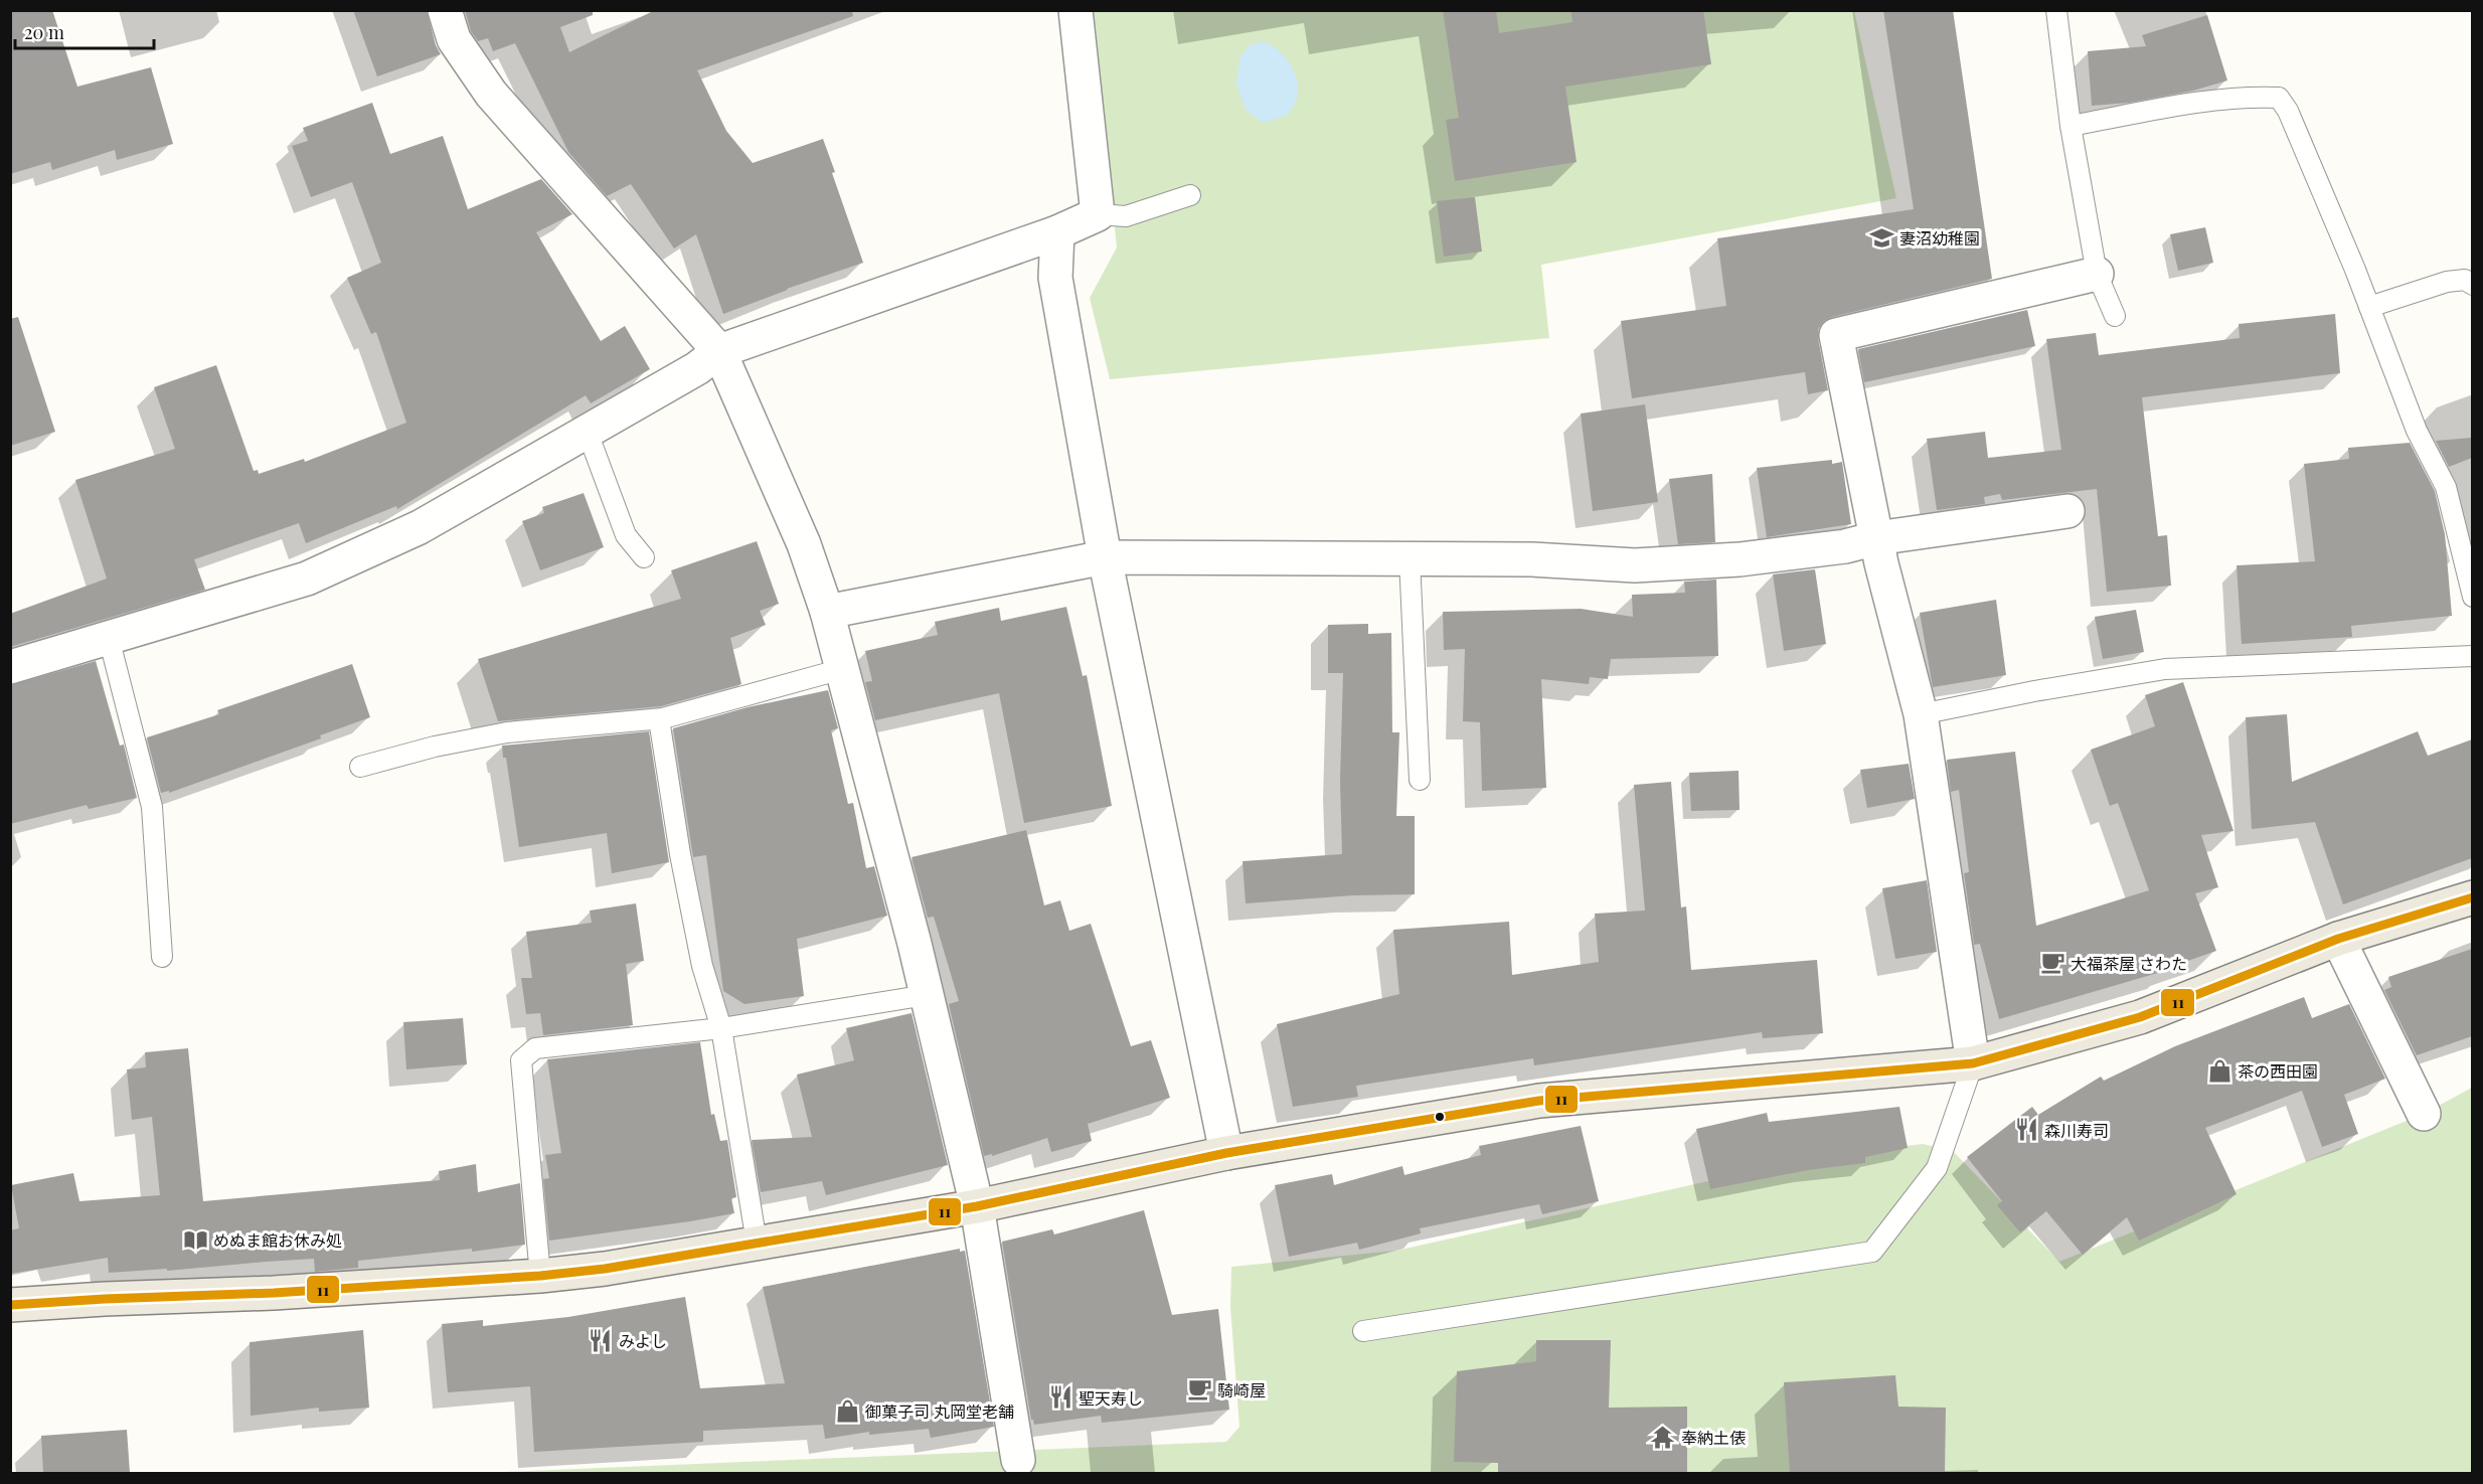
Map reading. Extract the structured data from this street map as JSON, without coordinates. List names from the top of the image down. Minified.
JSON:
{"places":{"school or university":["妻沼幼稚園"],"cafe":["大福茶屋 さわた","騎崎屋"],"shop":["茶の西田園","御菓子司 丸岡堂老舗"],"restaurant":["森川寿司","みよし","聖天寿し"],"library":["めぬま館お休み処"],"temple":["奉納土俵"]},"lines":["transit line 11"],"scale_bar":"20 m"}
